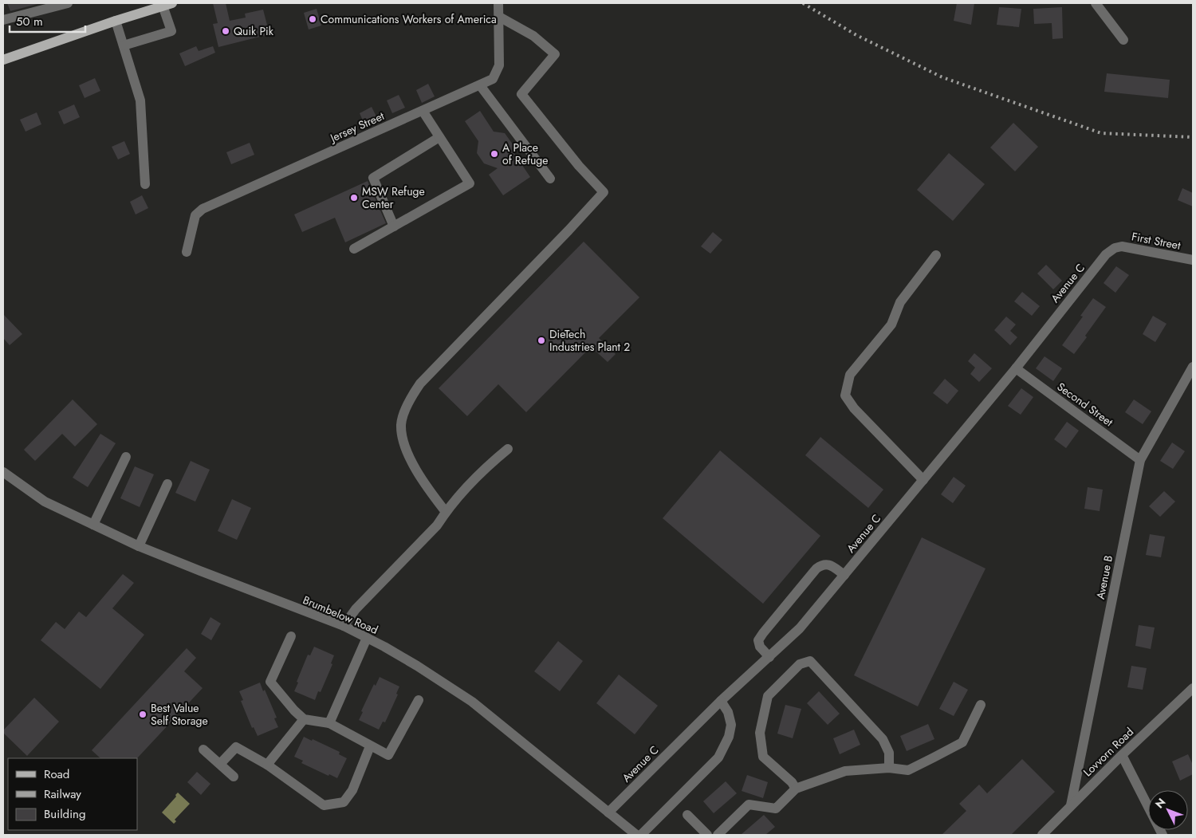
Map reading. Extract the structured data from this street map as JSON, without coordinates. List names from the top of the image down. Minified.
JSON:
{"streets":{"street":["Jersey Street","First Street","Avenue C","Second Street","Avenue B","Brumbelow Road","Lovvorn Road"]},"crossings":[["First Street","Avenue C"],["Avenue C","Second Street"],["Avenue C","Brumbelow Road"],["Second Street","Avenue B"],["Avenue B","Lovvorn Road"]],"places":["Communications Workers of America","Quik Pik","A Place of Refuge","MSW Refuge Center","DieTech Industries Plant 2","Best Value Self Storage"],"legend":["Road","Railway","Building"],"scale_bar":"50 m","north":"top left"}
